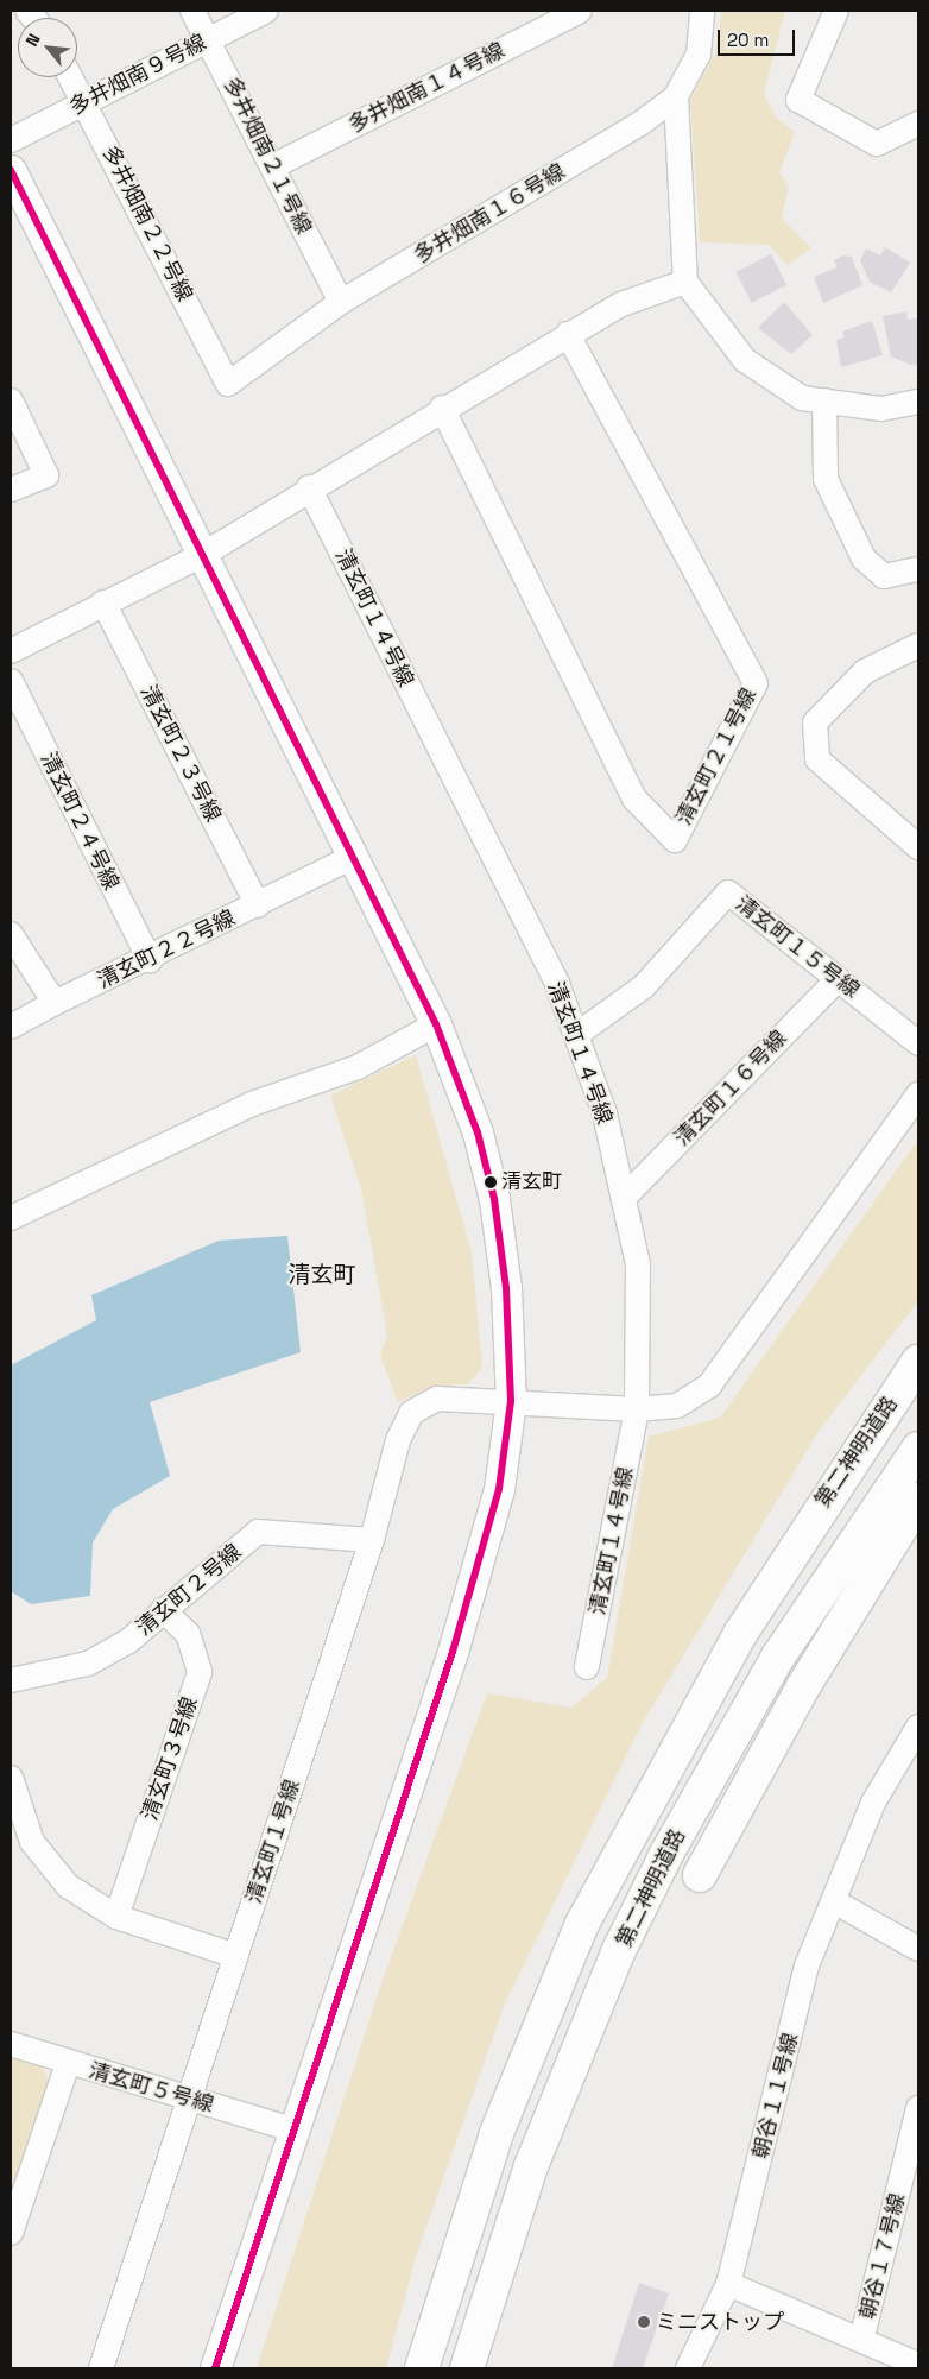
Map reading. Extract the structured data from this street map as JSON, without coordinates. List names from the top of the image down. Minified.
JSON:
{"streets":{"highway":["第二神明道路"],"street":["多井畑南９号線","多井畑南１４号線","多井畑南２１号線","多井畑南１６号線","多井畑南２２号線","清玄町１４号線","清玄町２３号線","清玄町２１号線","清玄町２４号線","清玄町１５号線","清玄町２２号線","清玄町１６号線","清玄町２号線","清玄町３号線","清玄町１号線","清玄町５号線","朝谷１１号線","朝谷１７号線"]},"crossings":[["多井畑南９号線","多井畑南２１号線"],["多井畑南９号線","多井畑南２２号線"],["多井畑南１４号線","多井畑南２１号線"],["多井畑南２１号線","多井畑南１６号線"],["多井畑南１６号線","多井畑南２２号線"],["清玄町１４号線","清玄町１５号線"],["清玄町１４号線","清玄町１６号線"],["清玄町１４号線","清玄町１号線"],["清玄町２３号線","清玄町２２号線"],["清玄町２４号線","清玄町２２号線"],["清玄町１５号線","清玄町１６号線"],["清玄町２号線","清玄町３号線"],["清玄町２号線","清玄町１号線"],["清玄町１号線","清玄町５号線"]],"districts":["清玄町"],"places":["清玄町","ミニストップ"],"scale_bar":"20 m","north":"top left"}
